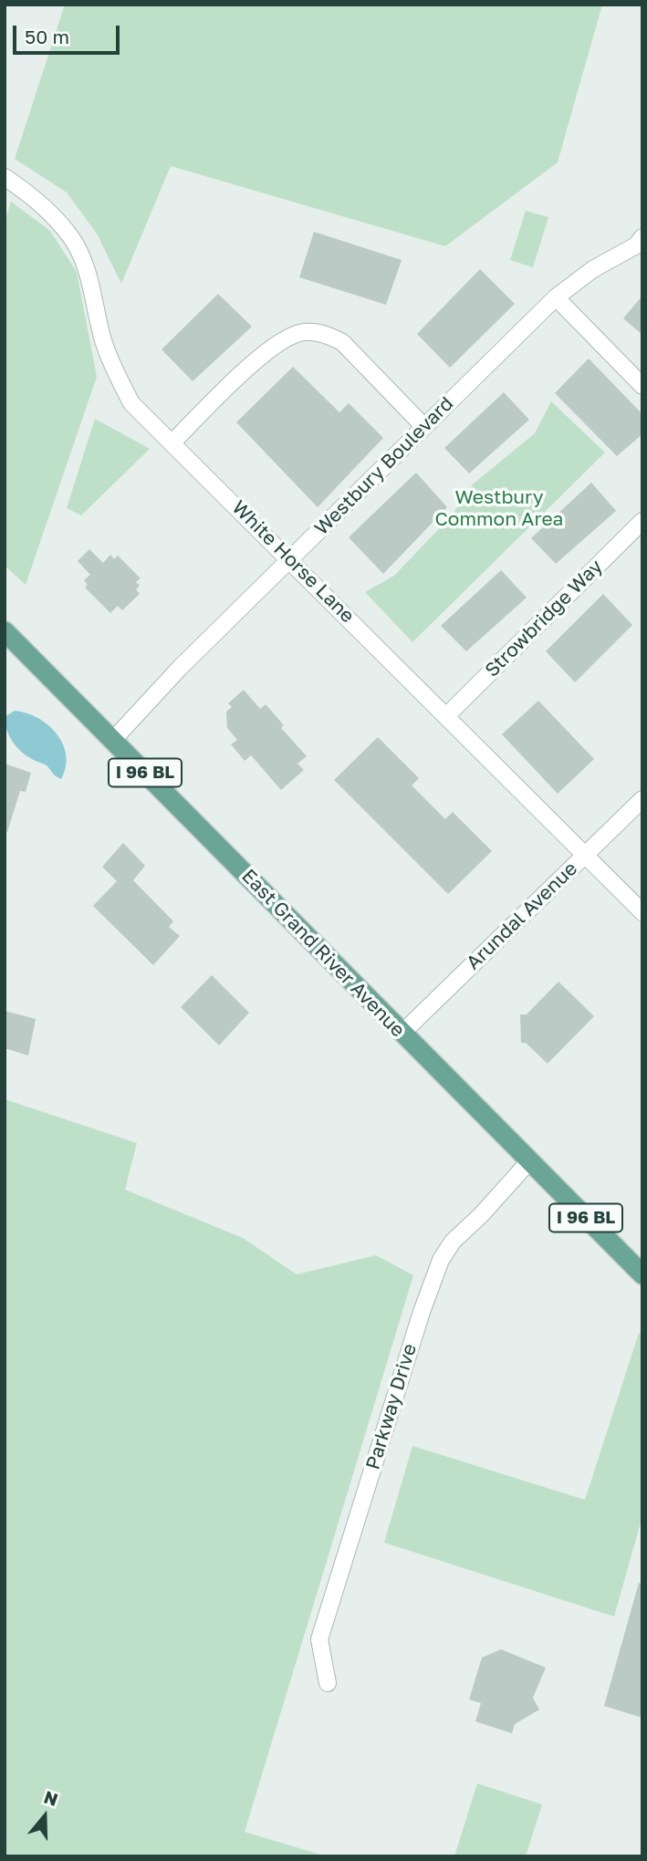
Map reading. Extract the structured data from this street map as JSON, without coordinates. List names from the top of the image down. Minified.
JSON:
{"streets":{"main road":["I 96 BL","East Grand River Avenue"],"street":["Westbury Boulevard","White Horse Lane","Strowbridge Way","Arundal Avenue","Parkway Drive"]},"crossings":[["Westbury Boulevard","White Horse Lane"],["Westbury Boulevard","East Grand River Avenue"],["White Horse Lane","Strowbridge Way"],["White Horse Lane","Arundal Avenue"],["Arundal Avenue","East Grand River Avenue"],["East Grand River Avenue","Parkway Drive"]],"parks":["Westbury Common Area"],"scale_bar":"50 m","north":"top"}
